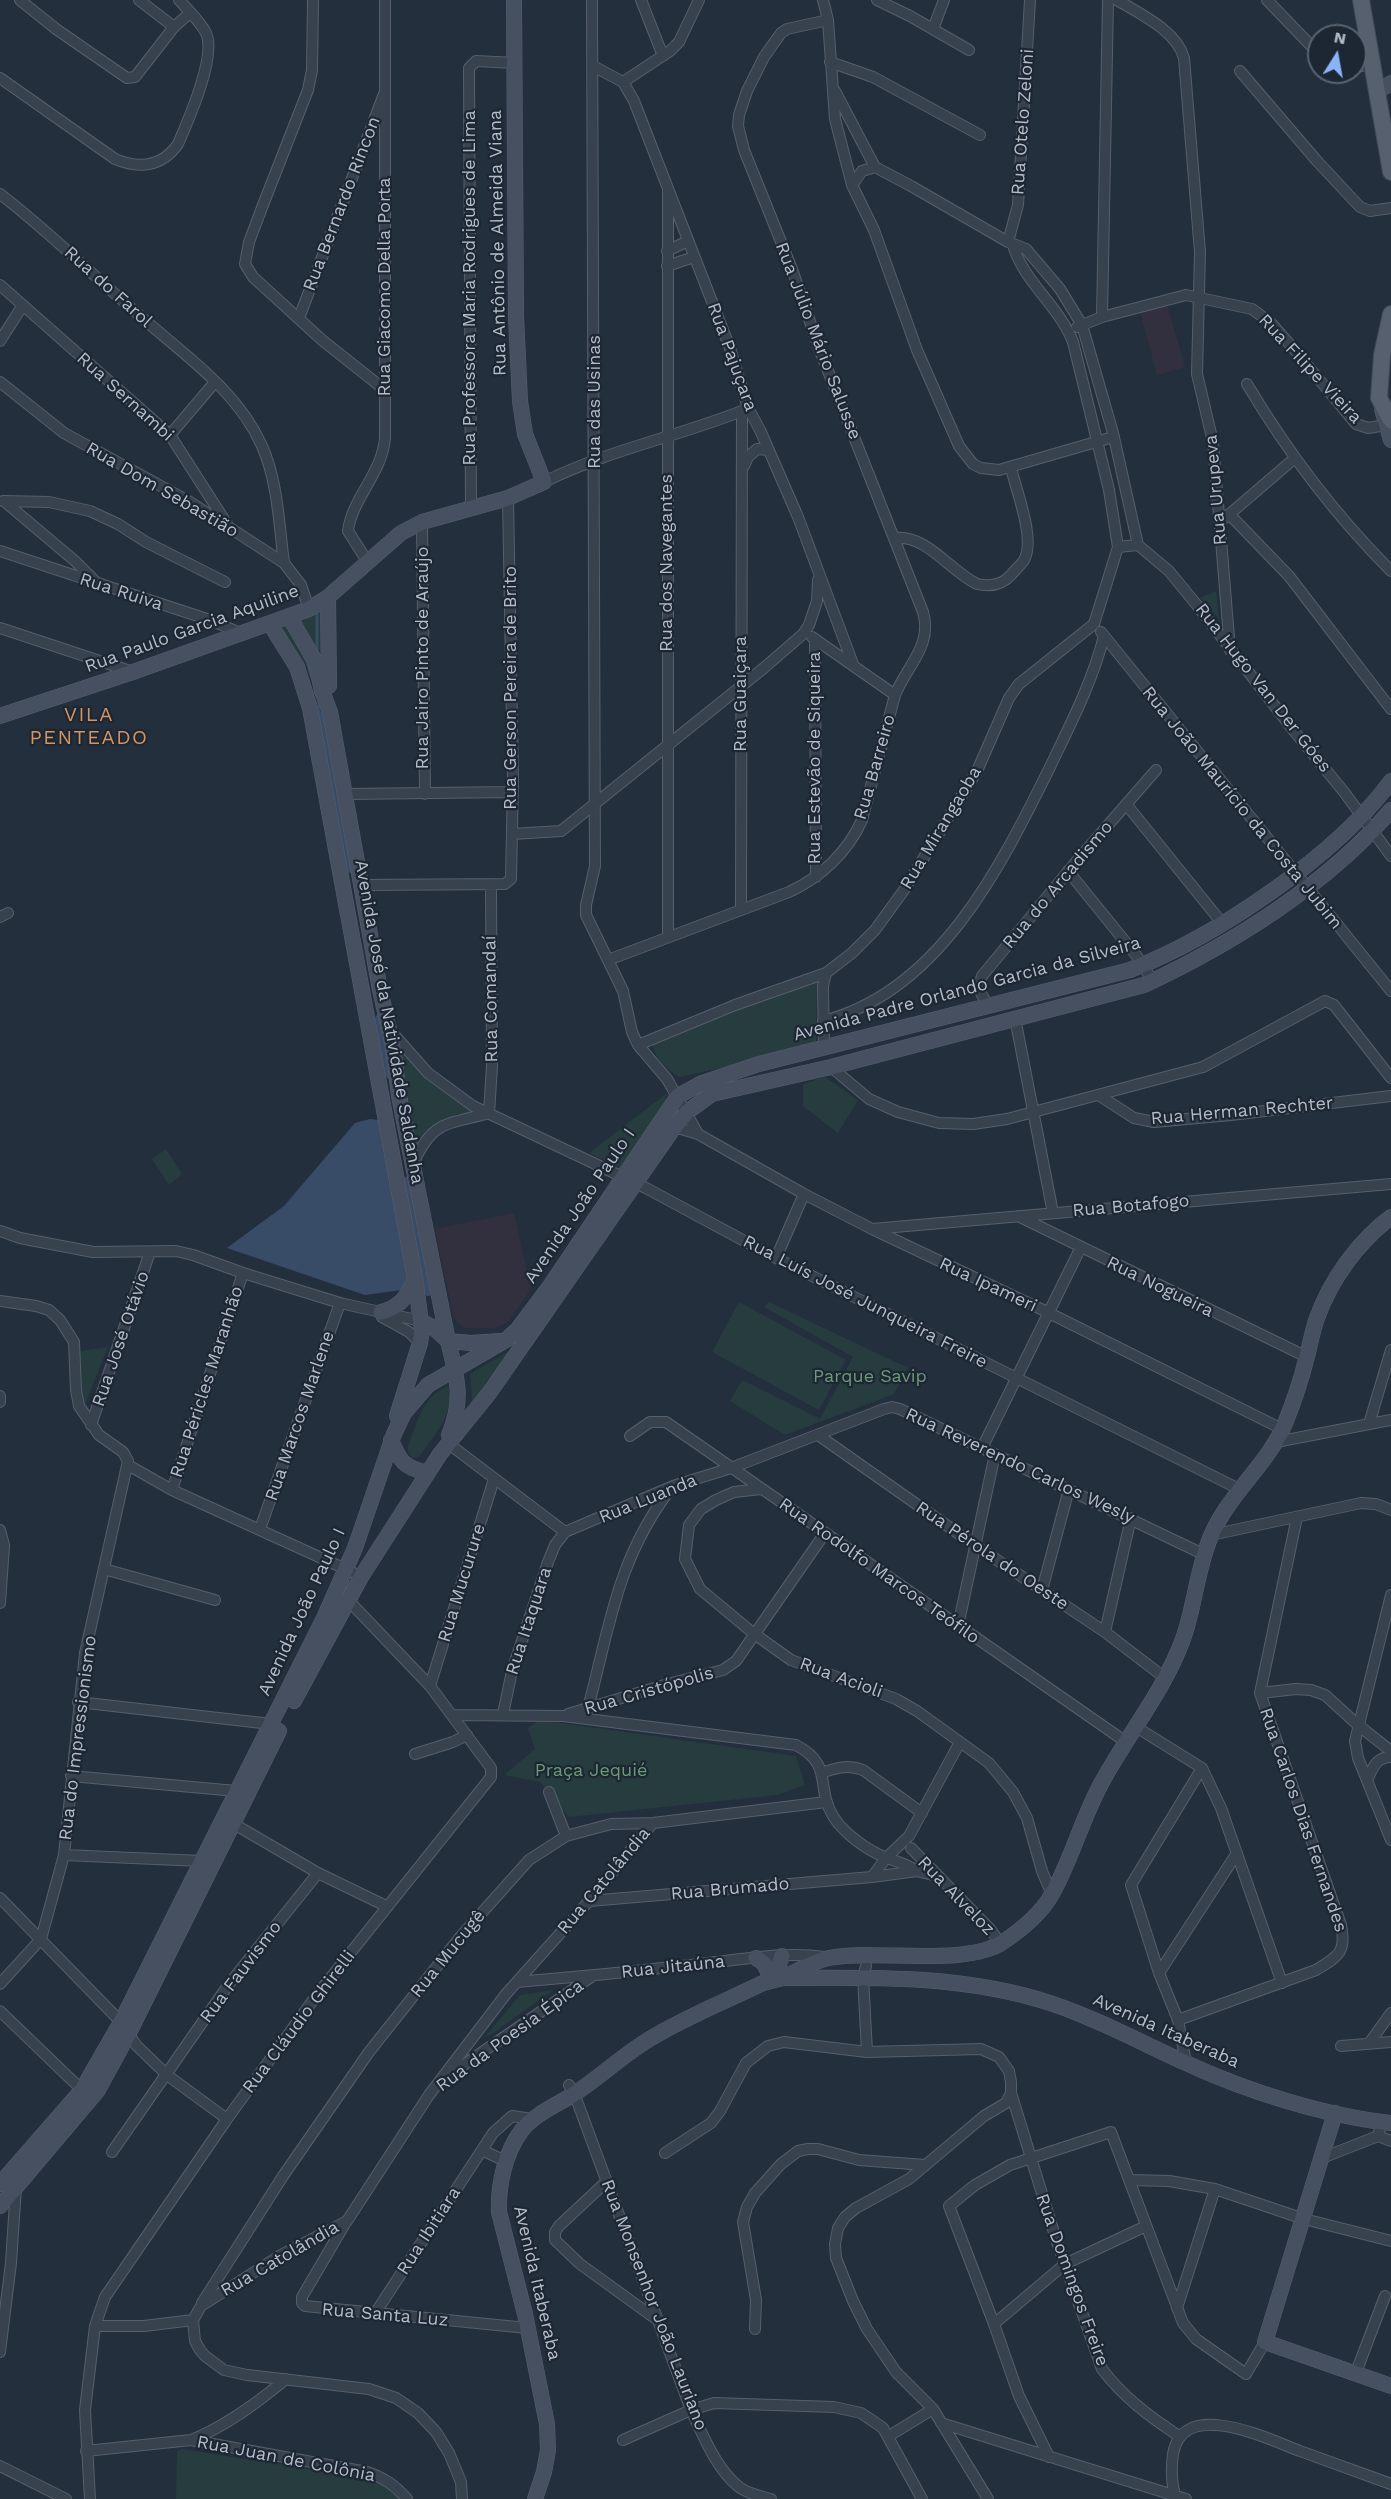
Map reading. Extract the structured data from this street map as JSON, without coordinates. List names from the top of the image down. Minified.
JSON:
{"streets":{"main road":["Rua Antônio de Almeida Viana","Rua Paulo Garcia Aquiline","Avenida Padre Orlando Garcia da Silveira","Avenida José da Natividade Saldanha","Avenida João Paulo I","Avenida Itaberaba"],"street":["Rua Otelo Zeloni","Rua Bernardo Rincon","Rua do Farol","Rua Giacomo Della Porta","Rua Professora Maria Rodrigues de Lima","Rua Júlio Mário Salusse","Rua Pajuçara","Rua Filipe Vieira","Rua Sernambi","Rua das Usinas","Rua Dom Sebastião","Rua Urupeva","Rua dos Navegantes","Rua Ruiva","Rua Jairo Pinto de Araújo","Rua Gerson Pereira de Brito","Rua Hugo Van Der Góes","Rua Guaiçara","Rua Estevão de Siqueira","Rua Barreiro","Rua João Maurício da Costa Jubim","Rua Mirangaoba","Rua do Arcadismo","Rua Comandaí","Rua Herman Rechter","Rua Botafogo","Rua Ipameri","Rua Nogueira","Rua Luís José Junqueira Freire","Rua José Otávio","Rua Péricles Maranhão","Rua Marcos Marlene","Rua Reverendo Carlos Wesly","Rua Luanda","Rua Pérola do Oeste","Rua Rodolfo Marcos Teófilo","Rua Mucurure","Rua Itaquara","Rua Acioli","Rua Cristópolis","Rua do Impressionismo","Rua Carlos Dias Fernandes","Rua Catolândia","Rua Brumado","Rua Alveloz","Rua Mucugê","Rua Jitaúna","Rua Fauvismo","Rua Cláudio Ghirelli","Rua da Poesia Épica","Rua Ibitiara","Rua Domingos Freire","Rua Monsenhor João Lauriano","Rua Santa Luz","Rua Juan de Colônia"]},"crossings":[["Rua Bernardo Rincon","Rua Giacomo Della Porta"],["Rua Antônio de Almeida Viana","Rua Professora Maria Rodrigues de Lima"],["Rua Antônio de Almeida Viana","Rua Paulo Garcia Aquiline"],["Rua do Farol","Rua Dom Sebastião"],["Rua Giacomo Della Porta","Rua Paulo Garcia Aquiline"],["Rua Professora Maria Rodrigues de Lima","Rua Paulo Garcia Aquiline"],["Rua Júlio Mário Salusse","Rua Barreiro"],["Rua Pajuçara","Rua dos Navegantes"],["Rua Pajuçara","Rua Paulo Garcia Aquiline"],["Rua Pajuçara","Rua Guaiçara"],["Rua Pajuçara","Rua Barreiro"],["Rua Filipe Vieira","Rua Urupeva"],["Rua Sernambi","Rua Dom Sebastião"],["Rua das Usinas","Rua Paulo Garcia Aquiline"],["Rua das Usinas","Rua Barreiro"],["Rua Dom Sebastião","Rua Paulo Garcia Aquiline"],["Rua Urupeva","Rua Hugo Van Der Góes"],["Rua dos Navegantes","Rua Paulo Garcia Aquiline"],["Rua dos Navegantes","Rua Barreiro"],["Rua Ruiva","Rua Paulo Garcia Aquiline"],["Rua Paulo Garcia Aquiline","Rua Jairo Pinto de Araújo"],["Rua Paulo Garcia Aquiline","Rua Gerson Pereira de Brito"],["Rua Paulo Garcia Aquiline","Rua Guaiçara"],["Rua Paulo Garcia Aquiline","Avenida José da Natividade Saldanha"],["Rua Gerson Pereira de Brito","Rua Comandaí"],["Rua Hugo Van Der Góes","Avenida Padre Orlando Garcia da Silveira"],["Rua Guaiçara","Rua Barreiro"],["Rua Estevão de Siqueira","Rua Barreiro"],["Rua João Maurício da Costa Jubim","Rua Mirangaoba"],["Rua João Maurício da Costa Jubim","Avenida Padre Orlando Garcia da Silveira"],["Rua do Arcadismo","Avenida Padre Orlando Garcia da Silveira"],["Avenida Padre Orlando Garcia da Silveira","Avenida João Paulo I"],["Rua Comandaí","Rua Luís José Junqueira Freire"],["Avenida José da Natividade Saldanha","Avenida João Paulo I"],["Avenida José da Natividade Saldanha","Rua Luís José Junqueira Freire"],["Avenida João Paulo I","Rua Ipameri"],["Avenida João Paulo I","Rua Luís José Junqueira Freire"],["Avenida João Paulo I","Rua Cláudio Ghirelli"],["Rua Botafogo","Rua Ipameri"],["Rua Botafogo","Rua Nogueira"],["Rua Reverendo Carlos Wesly","Rua Luanda"],["Rua Reverendo Carlos Wesly","Rua Pérola do Oeste"],["Rua Reverendo Carlos Wesly","Rua Rodolfo Marcos Teófilo"],["Rua Luanda","Rua Rodolfo Marcos Teófilo"],["Rua Luanda","Rua Itaquara"],["Rua Rodolfo Marcos Teófilo","Rua Acioli"],["Rua Rodolfo Marcos Teófilo","Rua Cristópolis"],["Rua Mucurure","Rua Cláudio Ghirelli"],["Rua Acioli","Rua Cristópolis"],["Rua Catolândia","Rua Brumado"],["Rua Catolândia","Rua Mucugê"],["Rua Catolândia","Rua Jitaúna"],["Rua Catolândia","Rua da Poesia Épica"],["Rua Catolândia","Rua Santa Luz"],["Rua Brumado","Rua Alveloz"],["Rua Alveloz","Rua Mucugê"],["Rua Jitaúna","Avenida Itaberaba"],["Rua Jitaúna","Rua da Poesia Épica"],["Rua Cláudio Ghirelli","Rua Juan de Colônia"],["Avenida Itaberaba","Rua Ibitiara"],["Avenida Itaberaba","Rua Monsenhor João Lauriano"],["Avenida Itaberaba","Rua Santa Luz"],["Rua Ibitiara","Rua Santa Luz"]],"districts":["VILA PENTEADO"],"parks":["Parque Savip","Praça Jequié"],"north":"top"}
